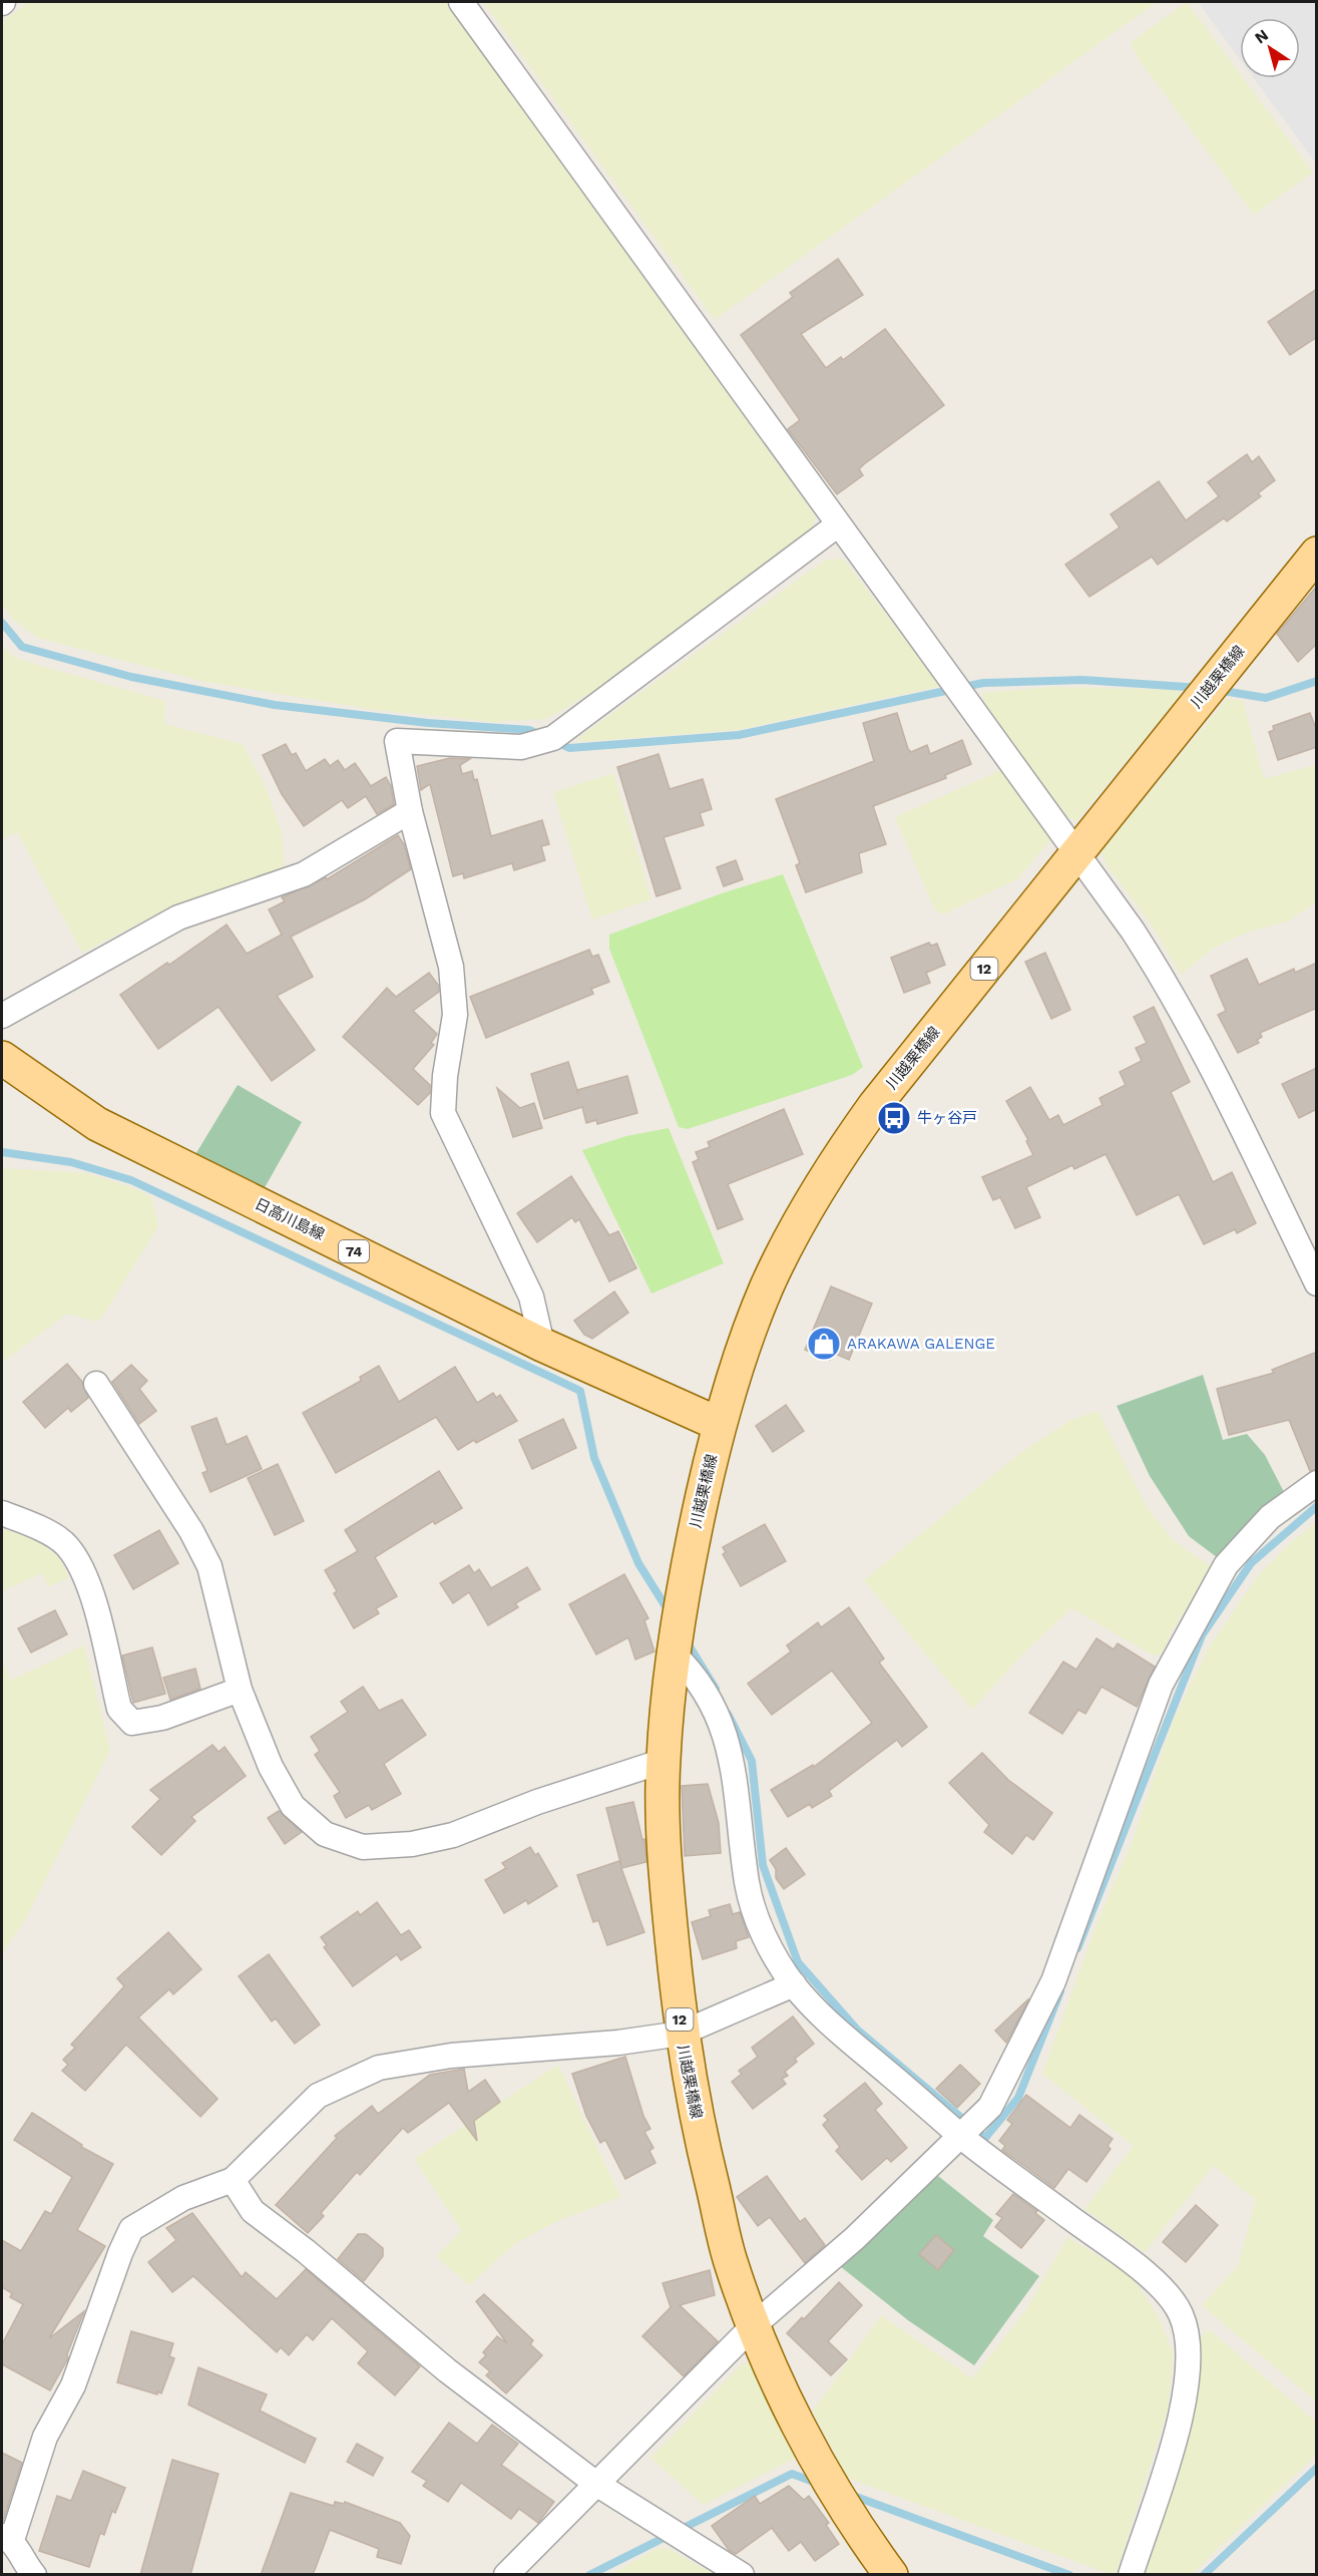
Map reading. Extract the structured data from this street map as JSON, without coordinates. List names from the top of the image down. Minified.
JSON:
{"streets":{"main road":["川越栗橋線","12","日高川島線","74"]},"crossings":[["川越栗橋線","日高川島線"]],"places":{"bus stop":["牛ヶ谷戸"],"shop":["ARAKAWA GALENGE"]},"north":"top left"}
